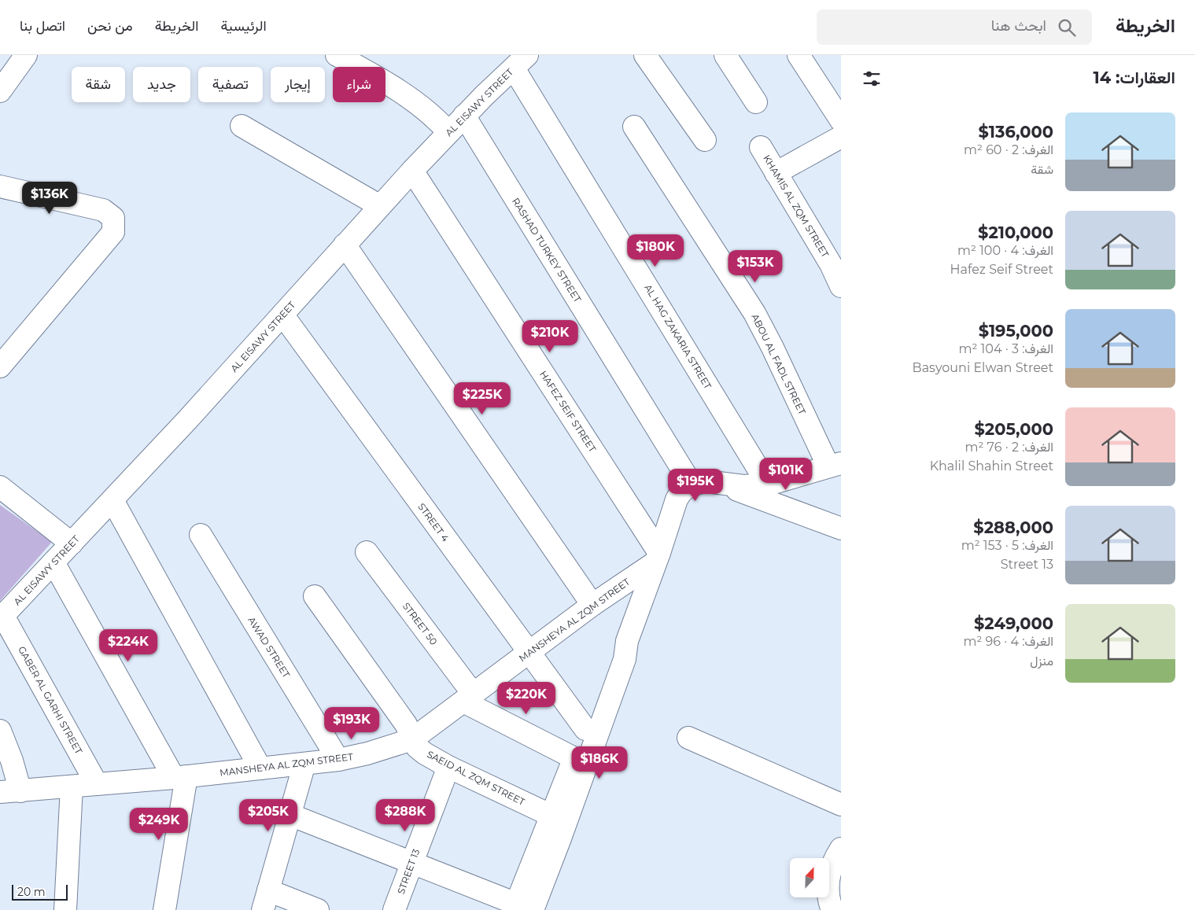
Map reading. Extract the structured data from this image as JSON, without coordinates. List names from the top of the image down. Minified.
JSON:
{"streets":{"street":["AL EISAWY STREET","KHAMIS AL ZQM STREET","RASHAD TURKEY STREET","AL HAG ZAKARIA STREET","ABOU AL FADL STREET","HAFEZ SEIF STREET","STREET 4","MANSHEYA AL ZQM STREET","STREET 50","AWAD STREET","GABER AL GARHI STREET","SAEID AL ZQM STREET","STREET 13"]},"crossings":[["AL EISAWY STREET","RASHAD TURKEY STREET"],["AL EISAWY STREET","AL HAG ZAKARIA STREET"],["AL EISAWY STREET","HAFEZ SEIF STREET"],["AL EISAWY STREET","STREET 4"],["AL EISAWY STREET","GABER AL GARHI STREET"],["HAFEZ SEIF STREET","MANSHEYA AL ZQM STREET"],["STREET 4","MANSHEYA AL ZQM STREET"],["MANSHEYA AL ZQM STREET","STREET 50"],["MANSHEYA AL ZQM STREET","AWAD STREET"],["MANSHEYA AL ZQM STREET","GABER AL GARHI STREET"],["MANSHEYA AL ZQM STREET","SAEID AL ZQM STREET"],["SAEID AL ZQM STREET","STREET 13"]],"scale_bar":"20 m","north":"top","page":{"header":"الخريطة","search":"ابحث هنا","nav":["الرئيسية","الخريطة","من نحن","اتصل بنا"],"heading":"العقارات: 14","chip":["شراء","إيجار","تصفية","جديد","شقة"],"list":[{"name":"$136,000","note":"الغرف: 2 · 60 m² · شقة"},{"name":"$210,000","note":"الغرف: 4 · 100 m² · Hafez Seif Street"},{"name":"$195,000","note":"الغرف: 3 · 104 m² · Basyouni Elwan Street"},{"name":"$205,000","note":"الغرف: 2 · 76 m² · Khalil Shahin Street"},{"name":"$288,000","note":"الغرف: 5 · 153 m² · Street 13"},{"name":"$249,000","note":"الغرف: 4 · 96 m² · منزل"}],"price":["$136K","$180K","$153K","$210K","$225K","$101K","$195K","$224K","$220K","$193K","$186K","$205K","$288K","$249K"],"scale":"20 m"}}
